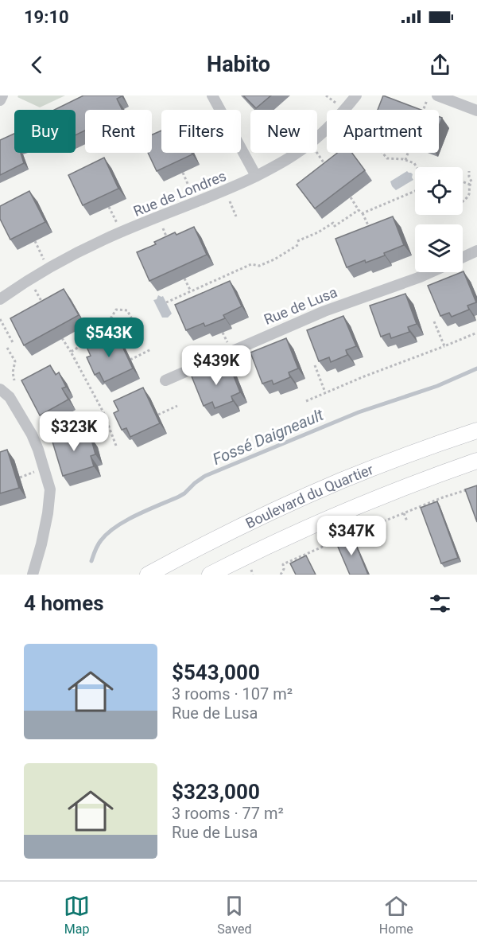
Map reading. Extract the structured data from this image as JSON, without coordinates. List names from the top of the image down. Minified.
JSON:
{"streets":{"main road":["Boulevard du Quartier"],"street":["Rue de Londres","Rue de Lusa"]},"water":["Fossé Daigneault"],"page":{"status":"19:10","header":"Habito","chip":["Buy","Rent","Filters","New","Apartment"],"price":["$543K","$439K","$323K","$347K"],"heading":"4 homes","list":[{"name":"$543,000","note":"3 rooms · 107 m² · Rue de Lusa"},{"name":"$323,000","note":"3 rooms · 77 m² · Rue de Lusa"}],"tabs":["Map","Saved","Home"]}}
